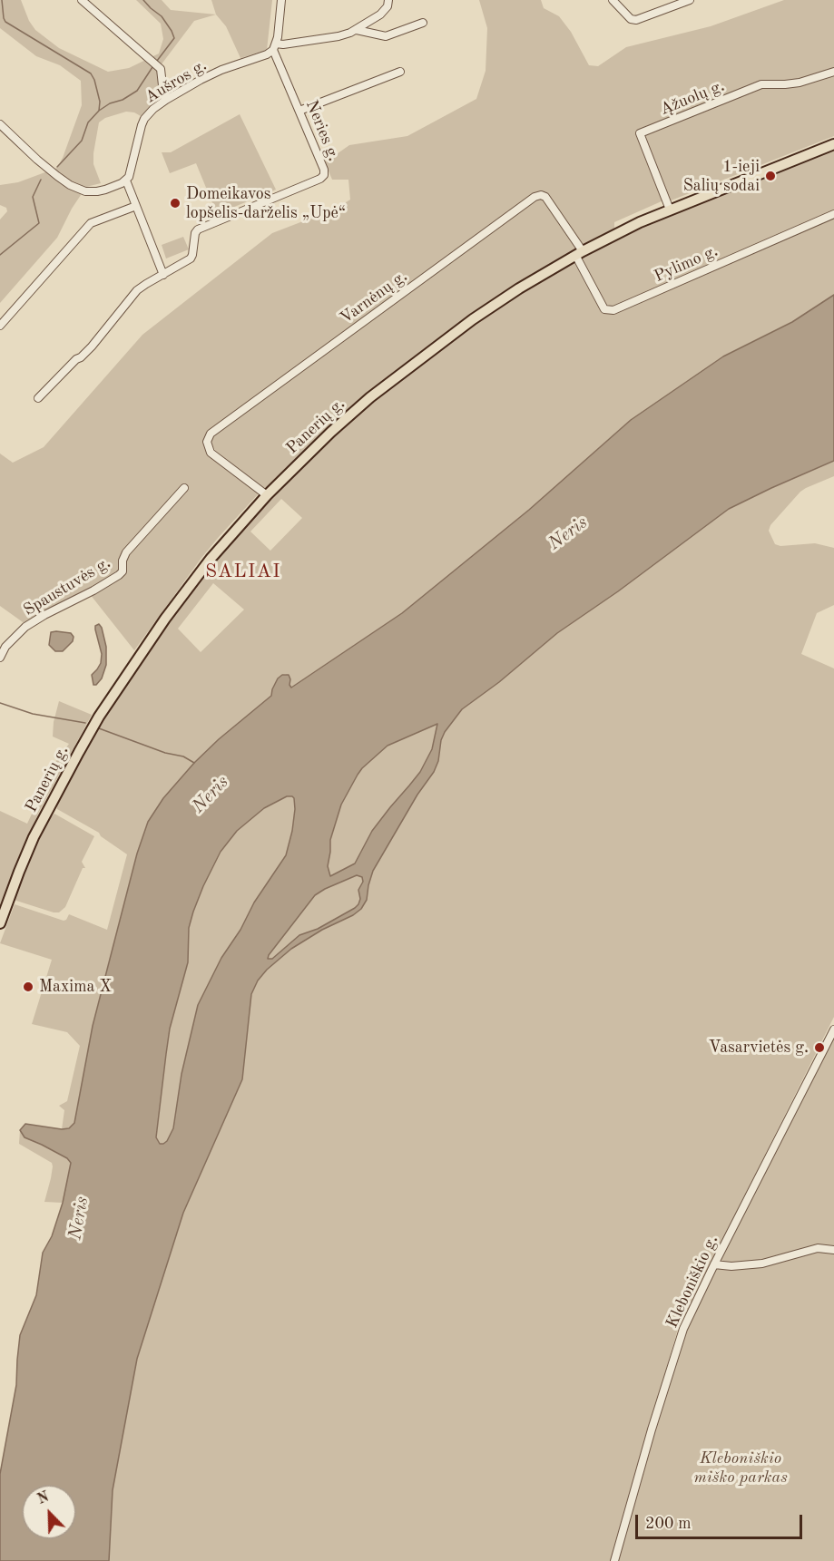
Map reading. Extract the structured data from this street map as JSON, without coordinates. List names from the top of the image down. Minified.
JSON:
{"streets":{"main road":["Panerių g."],"street":["Aušros g.","Ąžuolų g.","Neries g.","Pylimo g.","Varnėnų g.","Spaustuvės g.","Kleboniškio g."]},"crossings":[["Aušros g.","Neries g."],["Ąžuolų g.","Panerių g."],["Pylimo g.","Varnėnų g."],["Pylimo g.","Panerių g."],["Varnėnų g.","Panerių g."]],"districts":["SALIAI"],"water":["Neris"],"parks":["Kleboniškio miško parkas"],"places":["1-ieji Salių sodai","Domeikavos lopšelis-darželis „Upė“","Maxima X","Vasarvietės g."],"scale_bar":"200 m","north":"top left"}
